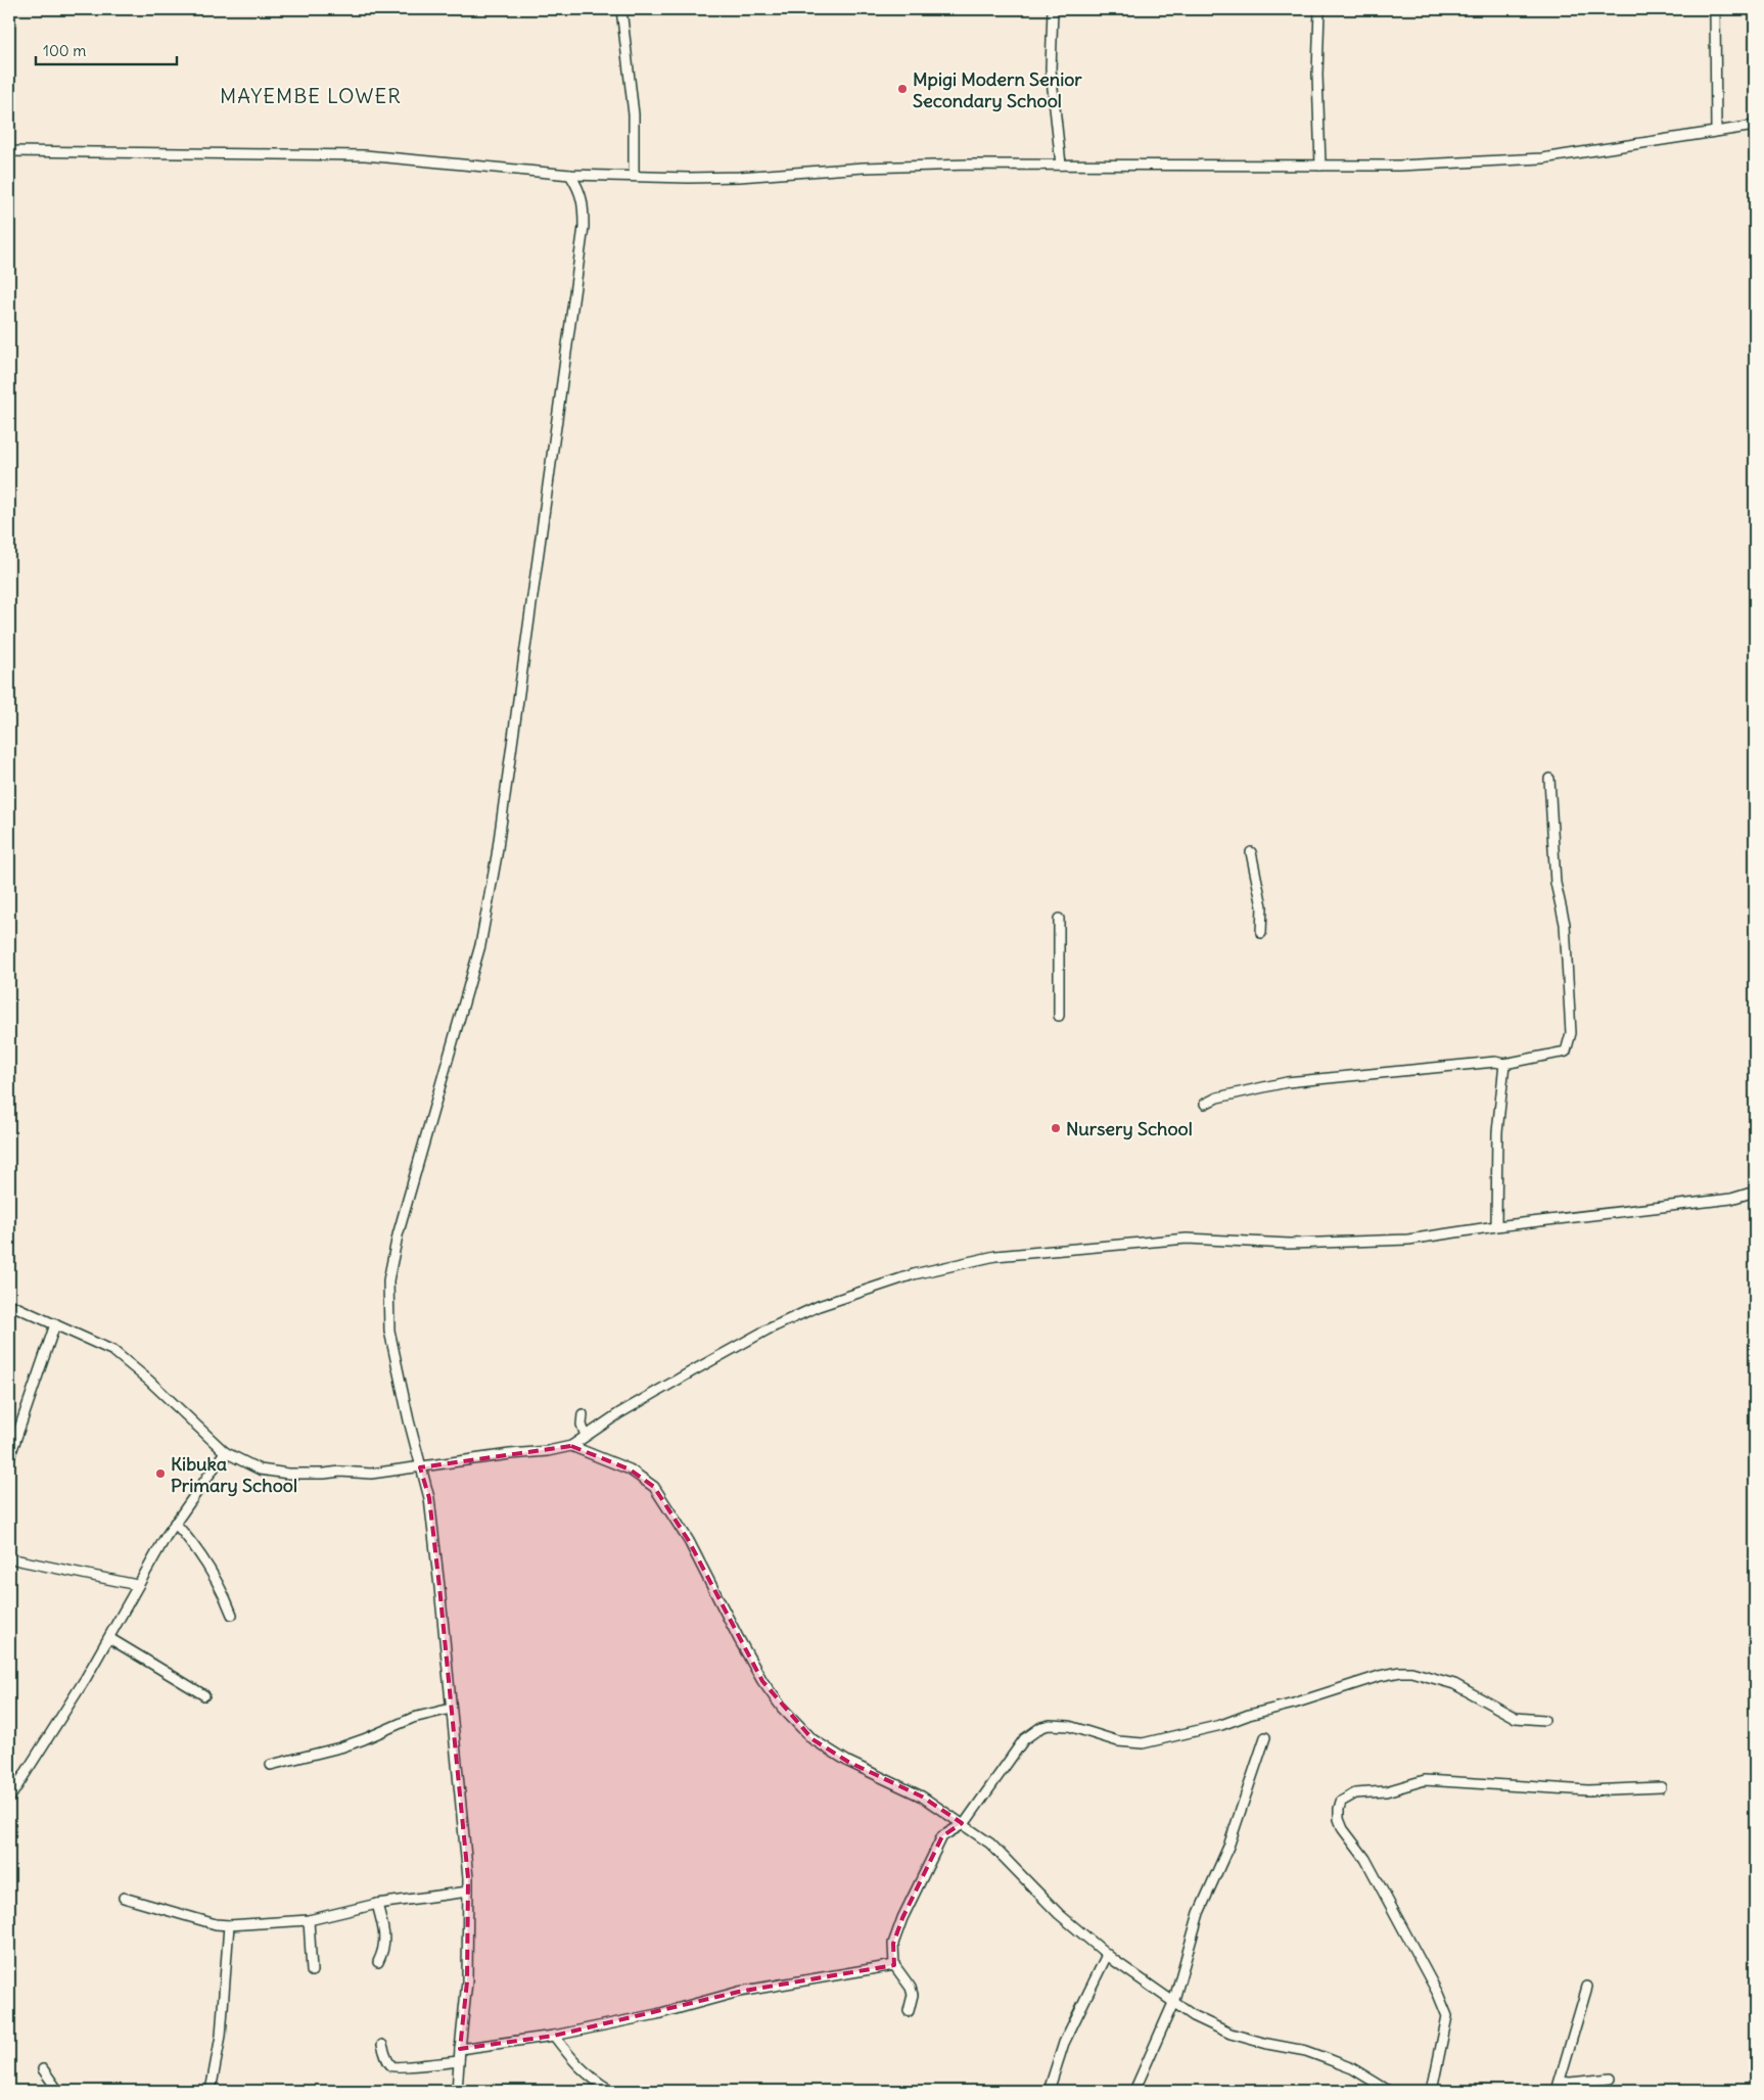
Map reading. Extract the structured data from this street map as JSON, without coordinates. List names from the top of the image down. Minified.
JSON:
{"districts":["MAYEMBE LOWER"],"places":["Mpigi Modern Senior Secondary School","Nursery School","Kibuka Primary School"],"scale_bar":"100 m"}
